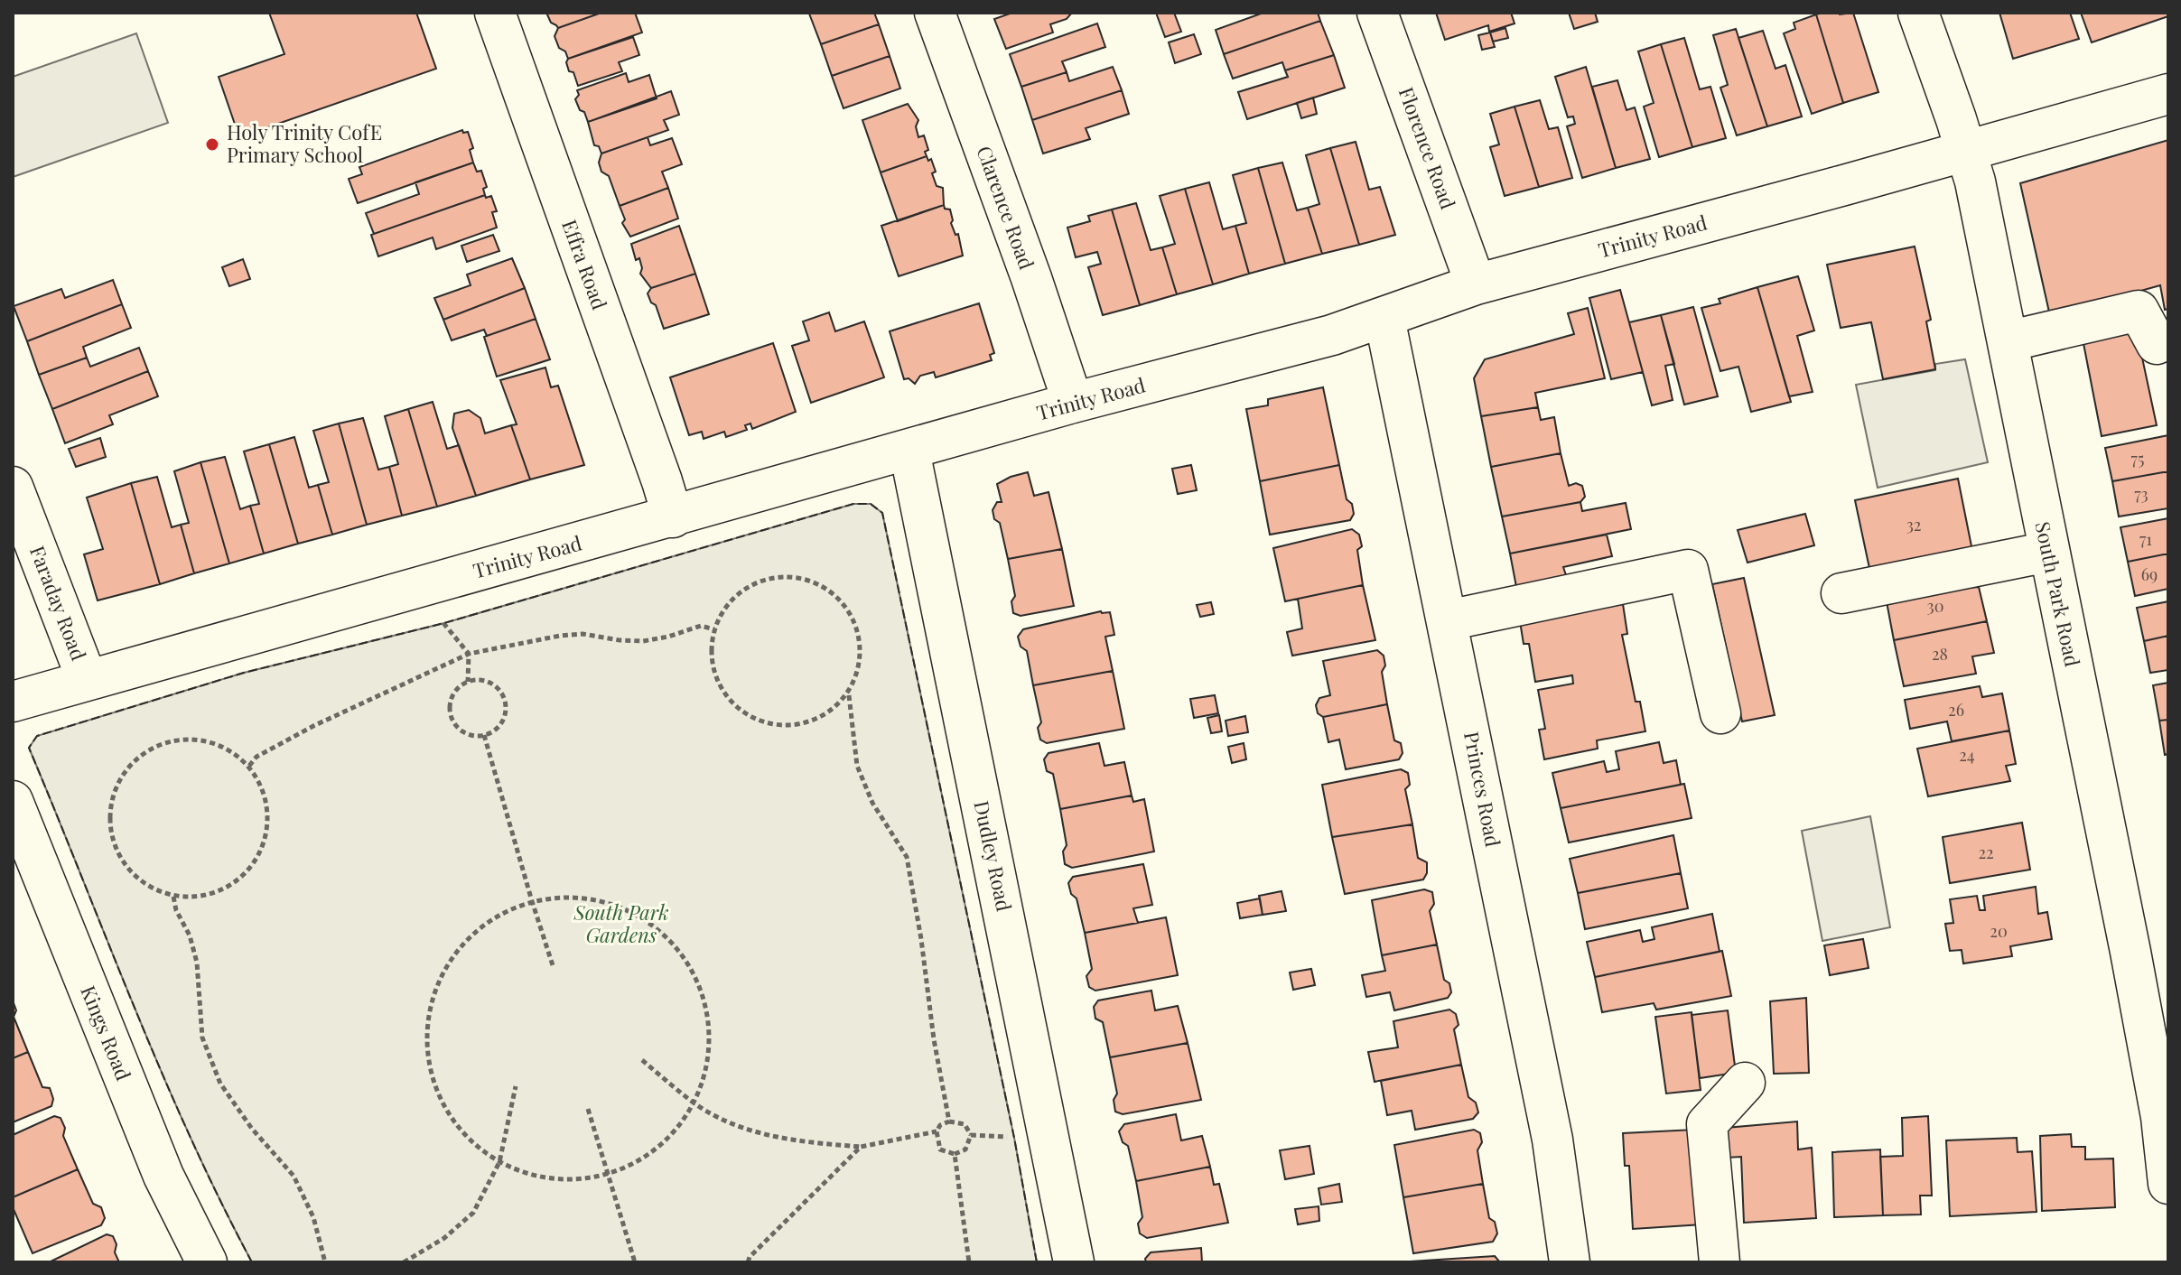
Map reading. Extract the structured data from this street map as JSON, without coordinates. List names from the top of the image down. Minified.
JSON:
{"streets":{"street":["Florence Road","Clarence Road","Trinity Road","Effra Road","South Park Road","Faraday Road","Princes Road","Dudley Road","Kings Road"]},"crossings":[["Florence Road","Trinity Road"],["Clarence Road","Trinity Road"],["Trinity Road","Effra Road"],["Trinity Road","South Park Road"],["Trinity Road","Faraday Road"],["Trinity Road","Princes Road"],["Trinity Road","Dudley Road"]],"parks":["South Park Gardens"],"places":["Holy Trinity CofE Primary School"],"house_numbers":["75","73","32","71","69","30","28","26","24","22","20"]}
